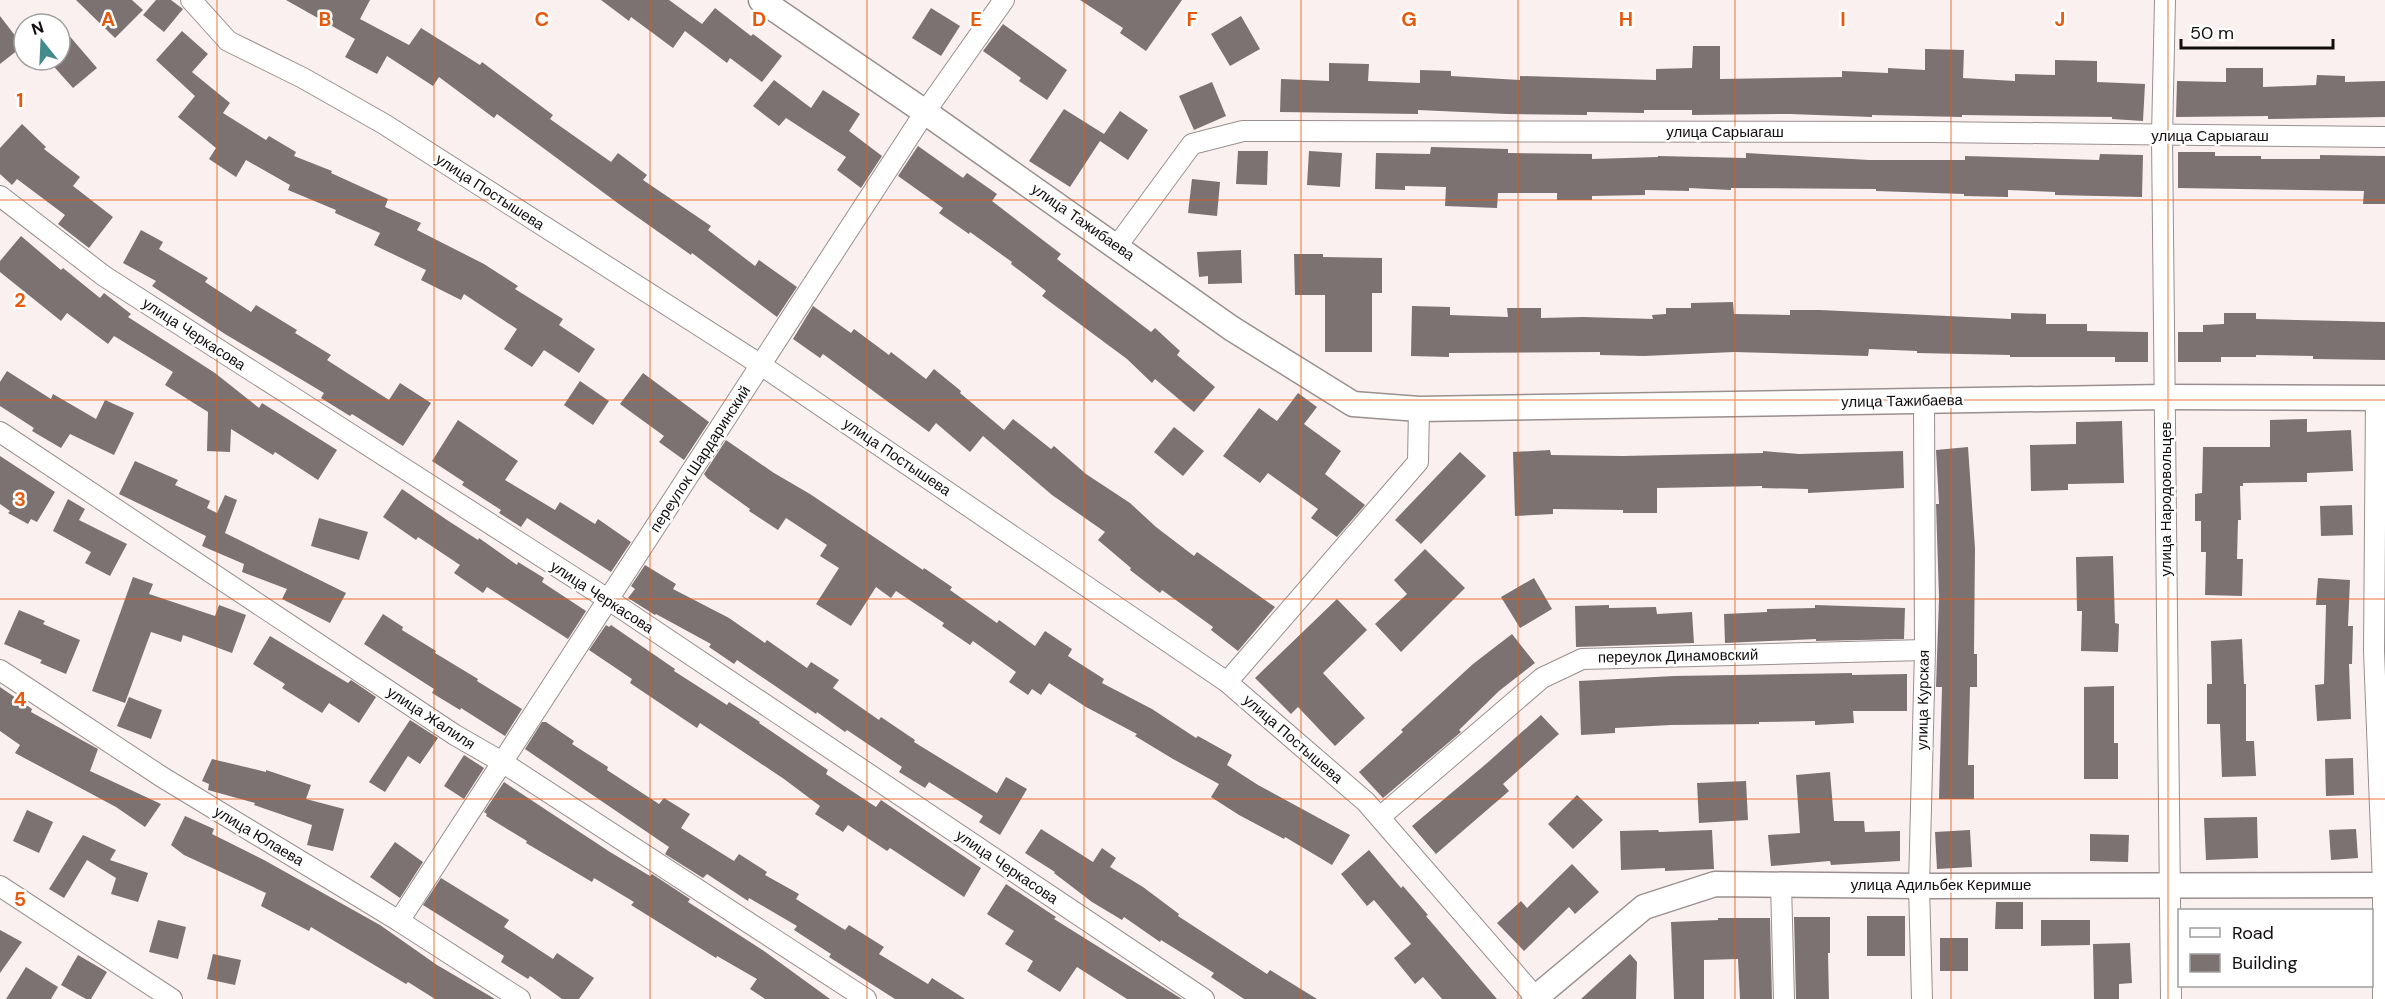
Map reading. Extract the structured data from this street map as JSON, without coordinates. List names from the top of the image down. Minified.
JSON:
{"streets":{"street":["улица Сарыагаш","улица Постышева","улица Тажибаева","улица Черкасова","переулок Шардаринский","улица Народовольцев","переулок Динамовский","улица Курская","улица Жалиля","улица Юлаева","улица Адильбек Керимше"]},"crossings":[["улица Сарыагаш","улица Тажибаева"],["улица Сарыагаш","улица Народовольцев"],["улица Постышева","переулок Шардаринский"],["улица Постышева","переулок Динамовский"],["улица Постышева","улица Адильбек Керимше"],["улица Тажибаева","переулок Шардаринский"],["улица Тажибаева","улица Народовольцев"],["улица Тажибаева","улица Курская"],["улица Черкасова","переулок Шардаринский"],["переулок Шардаринский","улица Жалиля"],["переулок Шардаринский","улица Юлаева"],["улица Народовольцев","улица Адильбек Керимше"],["переулок Динамовский","улица Курская"],["улица Курская","улица Адильбек Керимше"]],"legend":["Road","Building"],"scale_bar":"50 m","north":"top","grid":{"columns":["A","B","C","D","E","F","G","H","I","J"],"rows":["1","2","3","4","5"]}}
